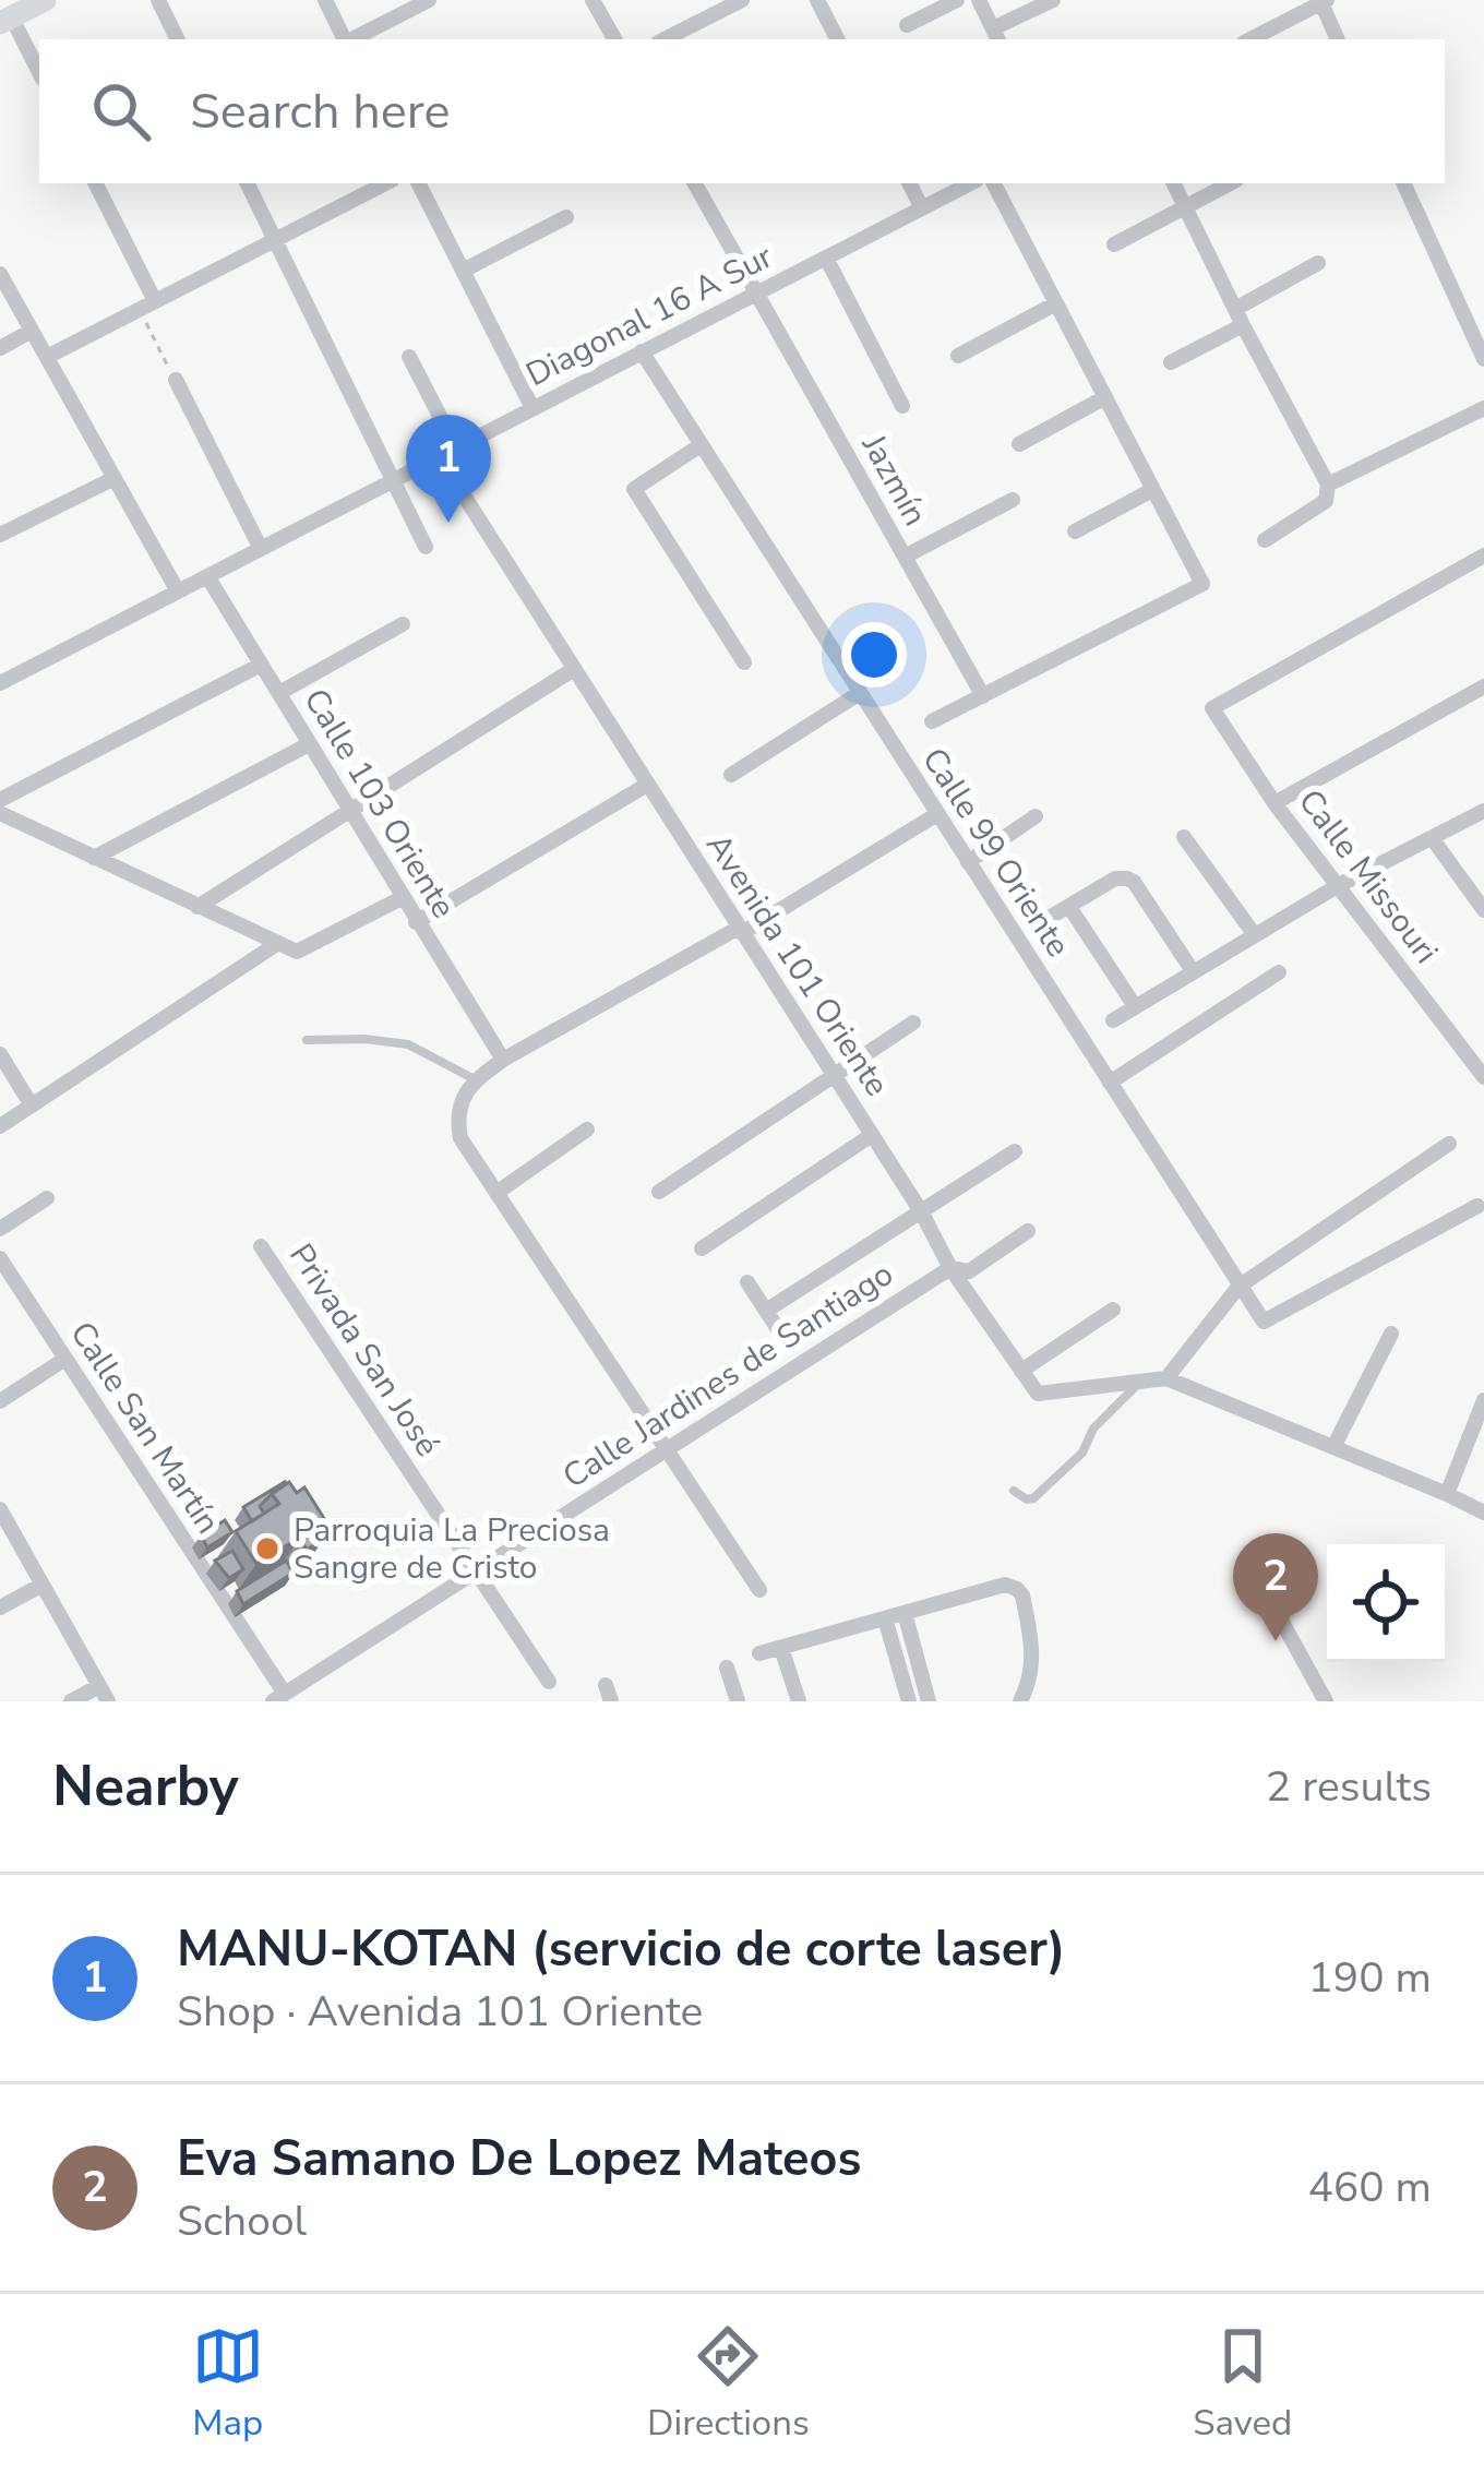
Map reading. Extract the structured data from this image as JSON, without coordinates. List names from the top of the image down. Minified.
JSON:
{"streets":{"street":["Diagonal 16 A Sur","Jazmín","Calle 103 Oriente","Calle 99 Oriente","Calle Missouri","Avenida 101 Oriente","Privada San José","Calle Jardines de Santiago","Calle San Martín"]},"crossings":[["Diagonal 16 A Sur","Jazmín"],["Diagonal 16 A Sur","Calle 103 Oriente"],["Diagonal 16 A Sur","Calle 99 Oriente"],["Diagonal 16 A Sur","Avenida 101 Oriente"],["Avenida 101 Oriente","Calle Jardines de Santiago"],["Privada San José","Calle Jardines de Santiago"],["Calle Jardines de Santiago","Calle San Martín"]],"places":["Parroquia La Preciosa Sangre de Cristo"],"page":{"search":"Search here","pins":["1","2"],"heading":["Nearby","2 results"],"list":[{"mark":"1","name":"MANU-KOTAN (servicio de corte laser)","note":"Shop · Avenida 101 Oriente","value":"190 m"},{"mark":"2","name":"Eva Samano De Lopez Mateos","note":"School","value":"460 m"}],"nav":["Map","Directions","Saved"]}}
